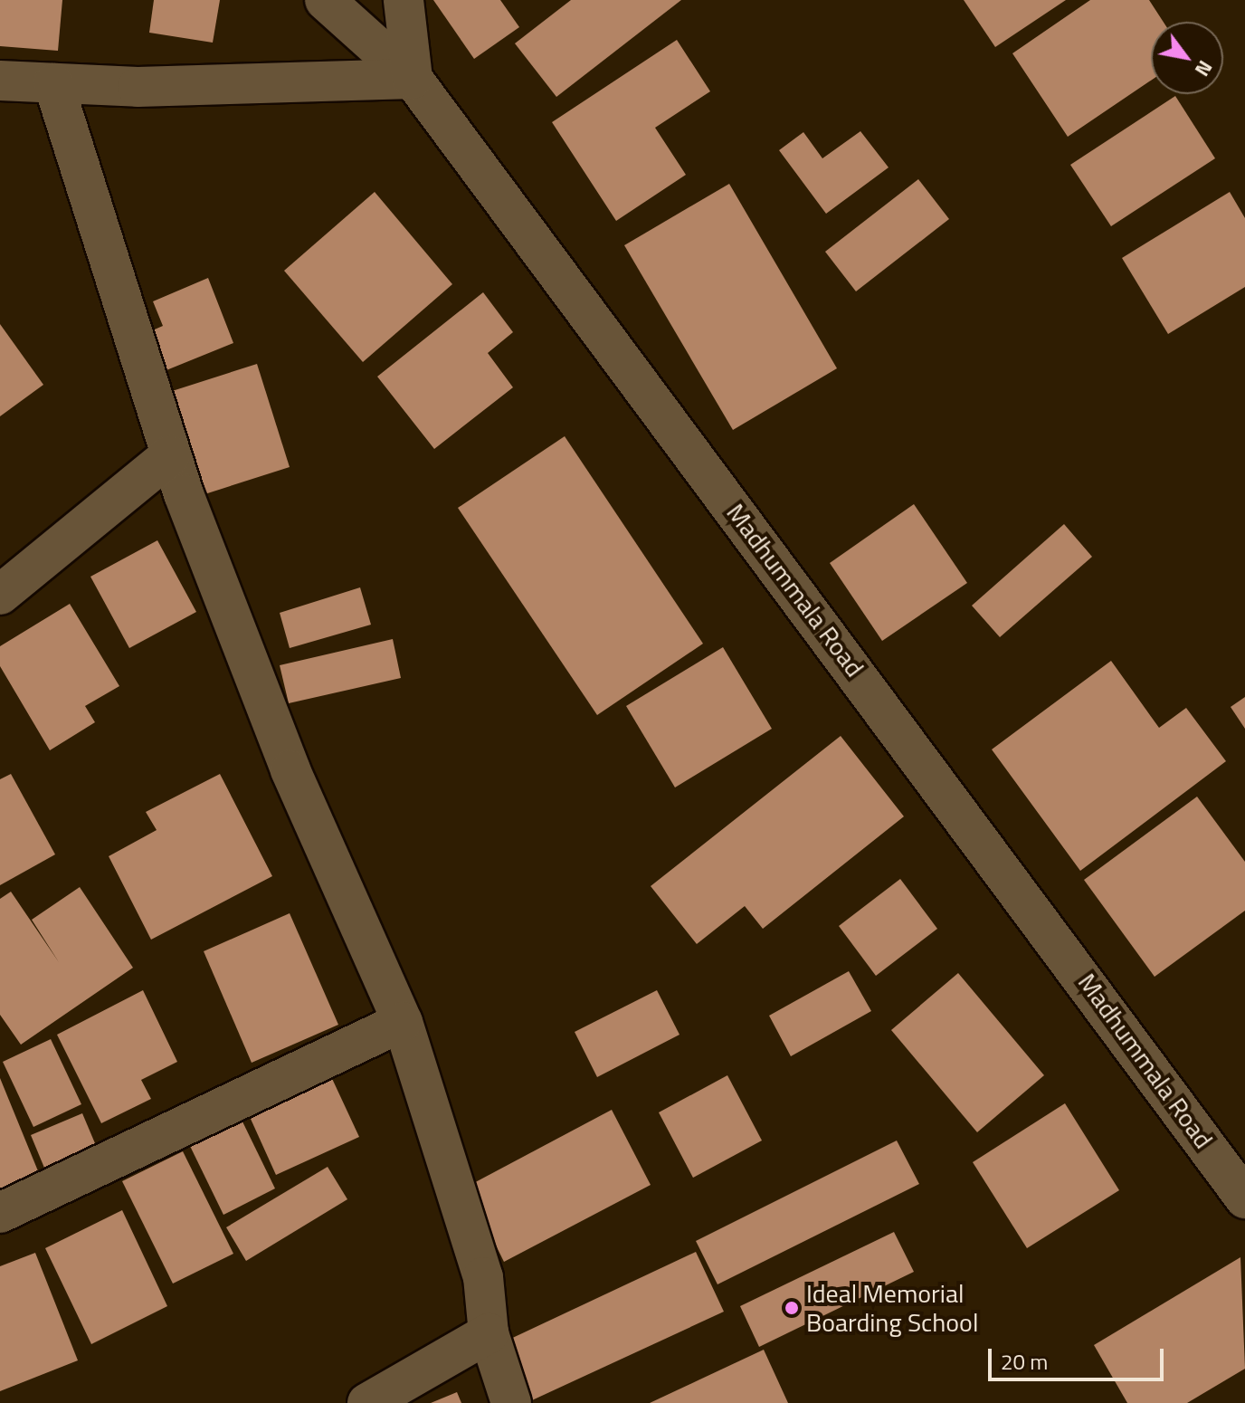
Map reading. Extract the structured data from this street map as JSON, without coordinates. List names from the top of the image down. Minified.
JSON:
{"streets":{"street":["Madhummala Road"]},"places":["Ideal Memorial Boarding School"],"scale_bar":"20 m","north":"bottom right"}
